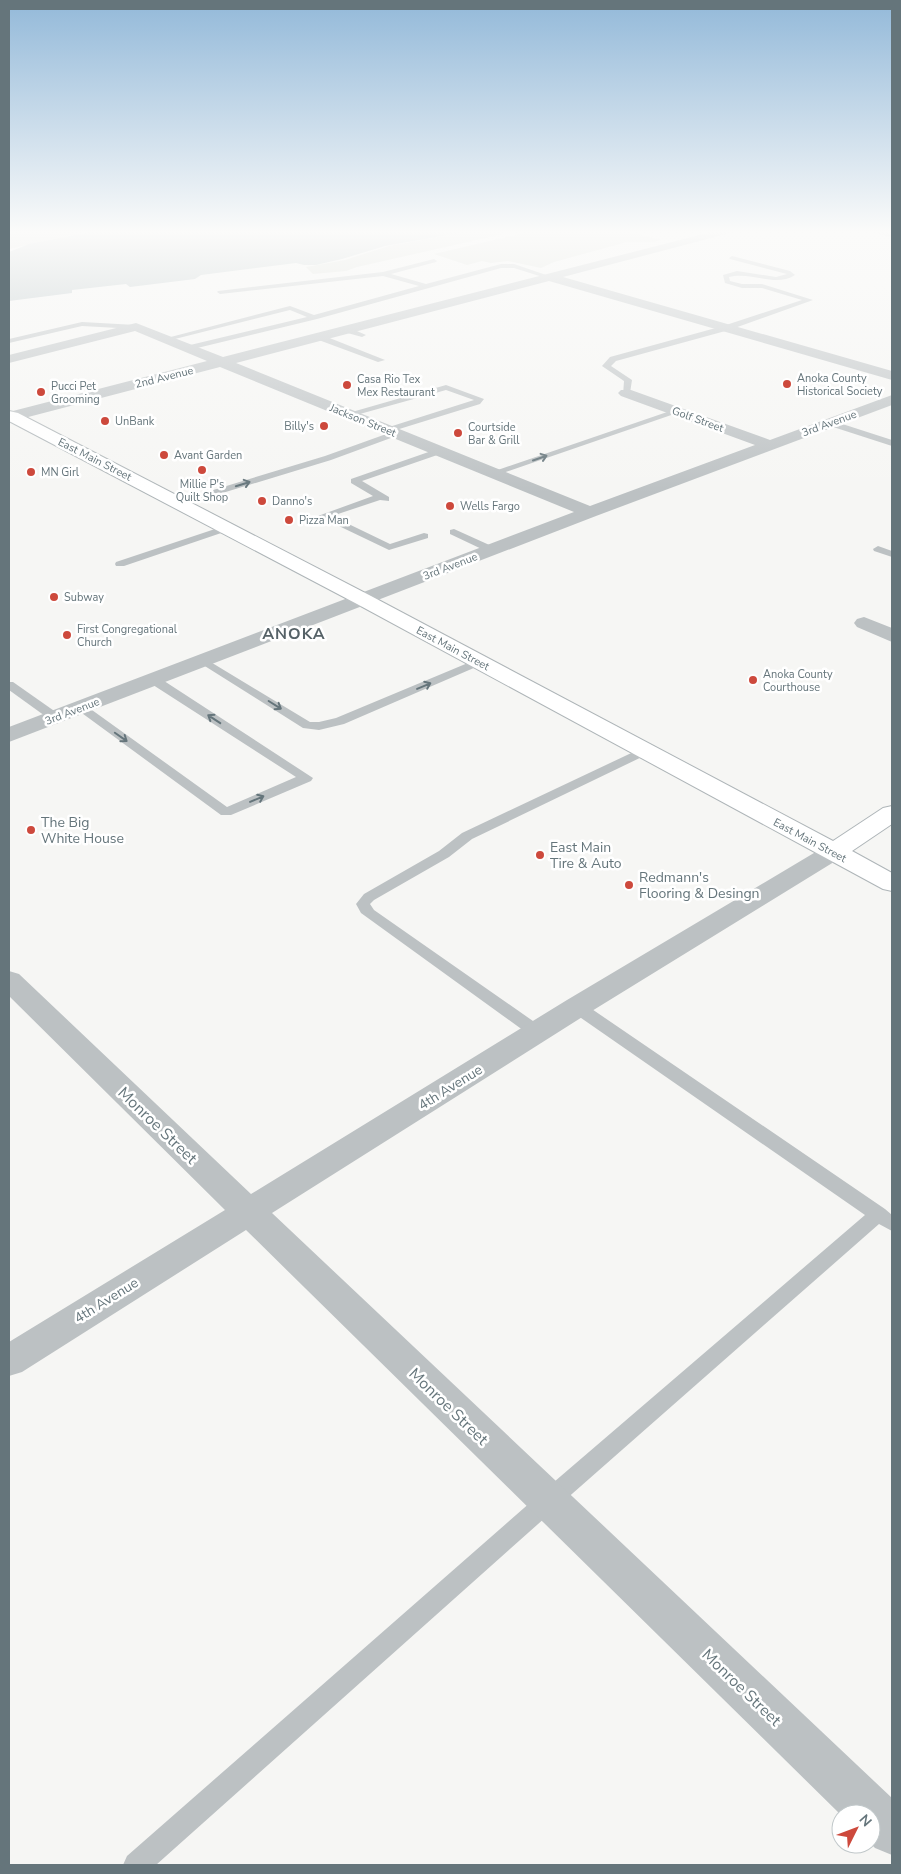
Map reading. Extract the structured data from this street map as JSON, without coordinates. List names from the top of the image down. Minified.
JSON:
{"streets":{"main road":["East Main Street","4th Avenue"],"street":["2nd Avenue","Golf Street","Jackson Street","3rd Avenue","Monroe Street"]},"crossings":[["2nd Avenue","Jackson Street"],["2nd Avenue","East Main Street"],["Golf Street","3rd Avenue"],["Jackson Street","3rd Avenue"],["3rd Avenue","East Main Street"],["East Main Street","4th Avenue"],["4th Avenue","Monroe Street"]],"districts":["ANOKA"],"places":["Anoka County Historical Society","Casa Rio Tex Mex Restaurant","Pucci Pet Grooming","UnBank","Billy's","Courtside Bar & Grill","Avant Garden","Millie P's Quilt Shop","MN Girl","Danno's","Wells Fargo","Pizza Man","Subway","First Congregational Church","Anoka County Courthouse","The Big White House","East Main Tire & Auto","Redmann's Flooring & Desingn"],"north":"top right"}
